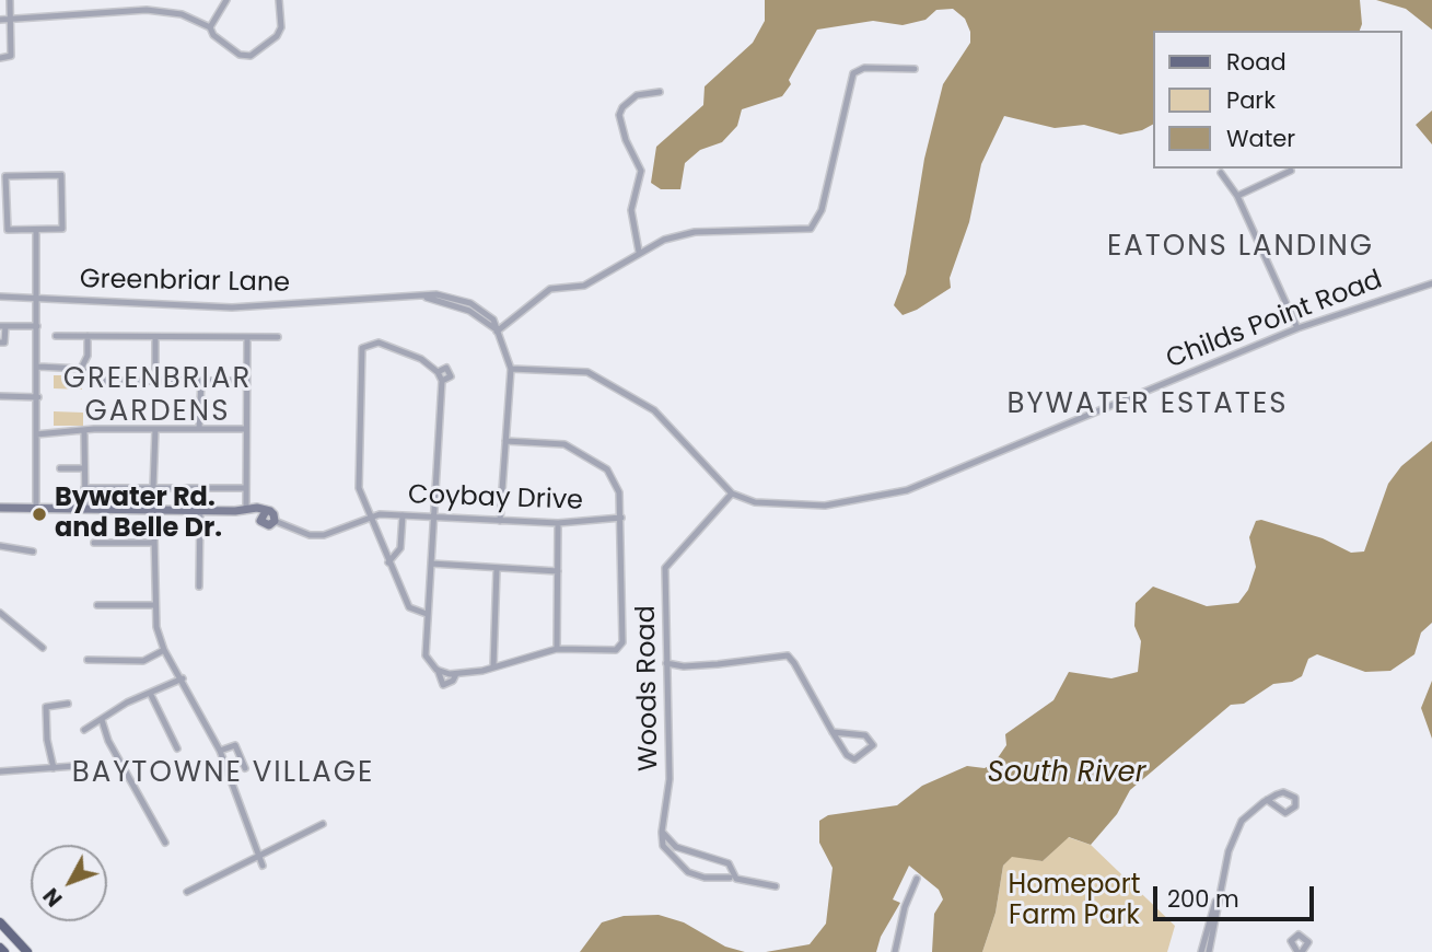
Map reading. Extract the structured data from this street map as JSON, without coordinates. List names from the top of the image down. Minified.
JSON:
{"streets":{"street":["Greenbriar Lane","Childs Point Road","Coybay Drive","Woods Road"]},"crossings":[["Childs Point Road","Woods Road"]],"districts":["EATONS LANDING","GREENBRIAR GARDENS","BYWATER ESTATES","BAYTOWNE VILLAGE"],"water":["South River"],"parks":["Homeport Farm Park"],"places":["Bywater Rd. and Belle Dr."],"legend":["Road","Park","Water"],"scale_bar":"200 m","north":"bottom left"}
